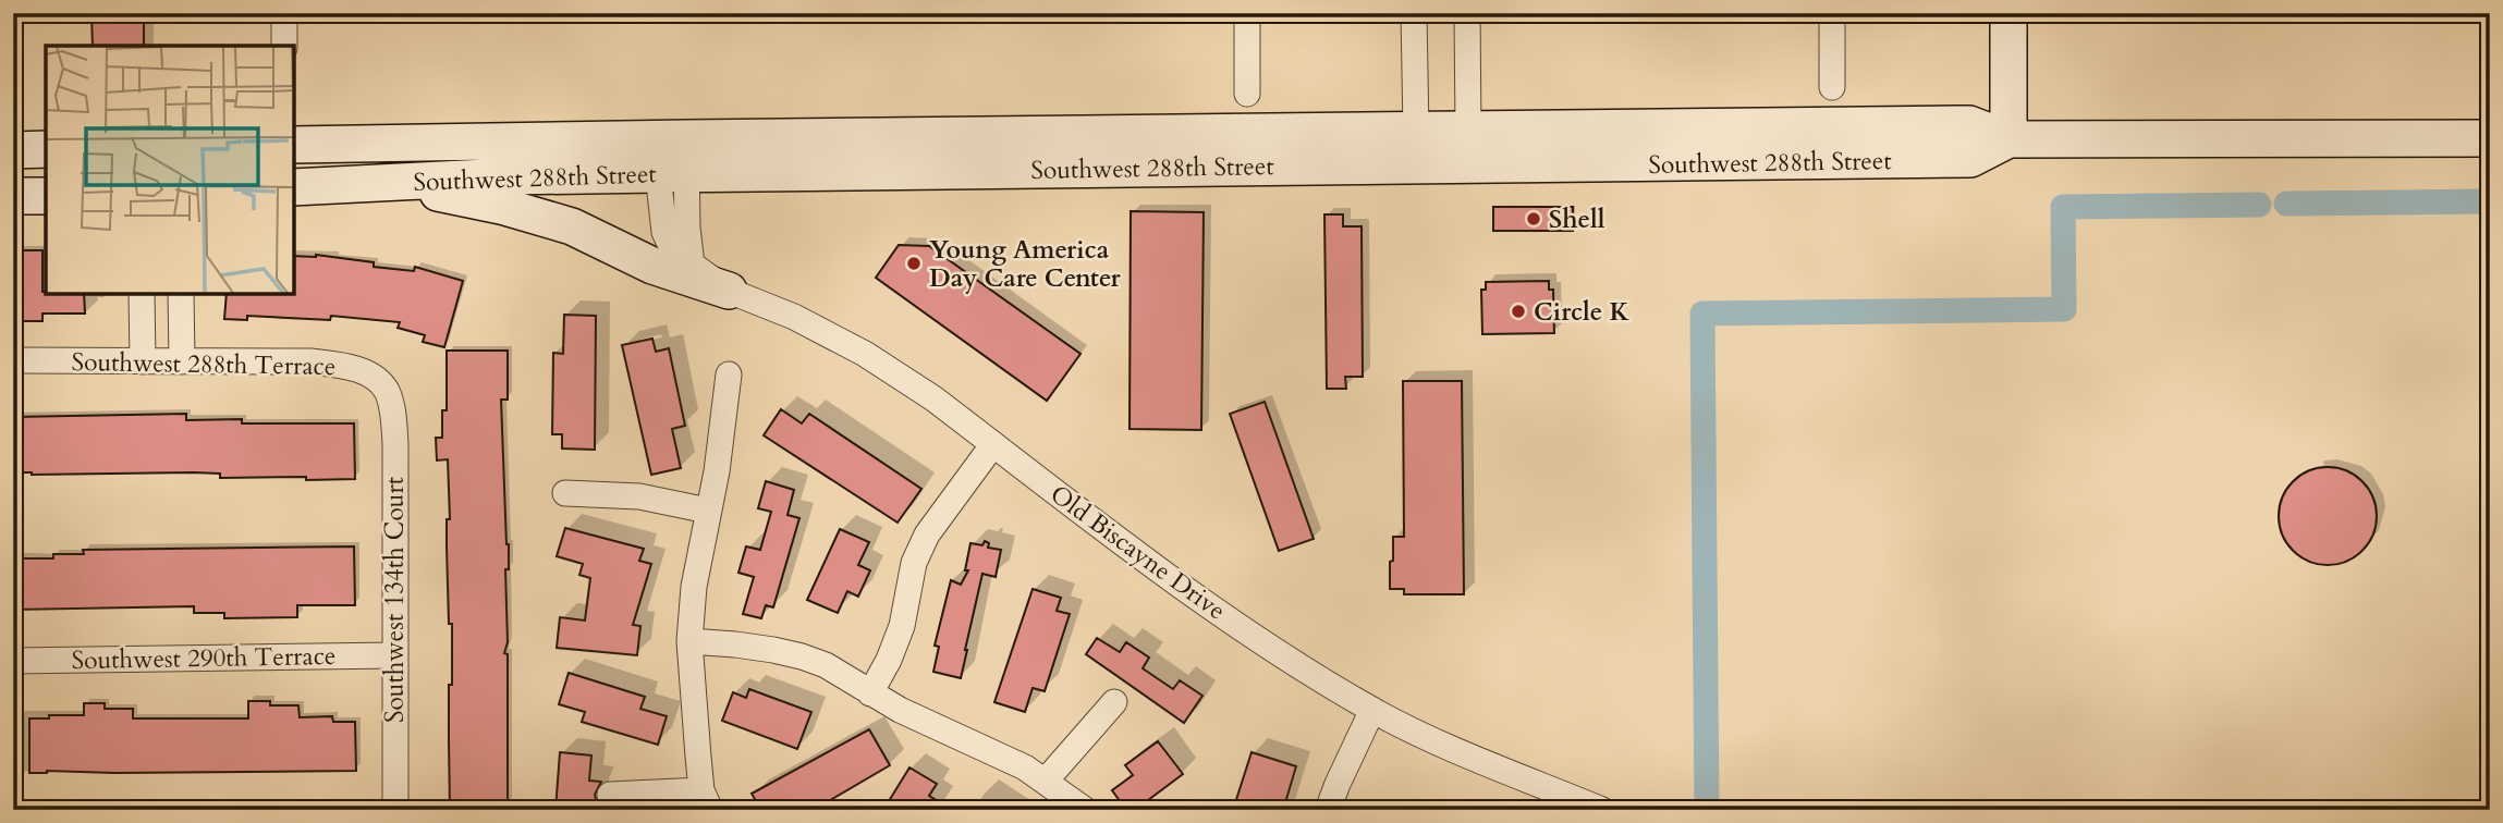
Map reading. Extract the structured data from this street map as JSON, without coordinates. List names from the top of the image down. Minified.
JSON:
{"streets":{"main road":["Southwest 288th Street"],"street":["Southwest 288th Terrace","Old Biscayne Drive","Southwest 134th Court","Southwest 290th Terrace"]},"crossings":[["Southwest 288th Street","Old Biscayne Drive"],["Southwest 288th Terrace","Southwest 134th Court"],["Southwest 134th Court","Southwest 290th Terrace"]],"places":["Shell","Young America Day Care Center","Circle K"]}
